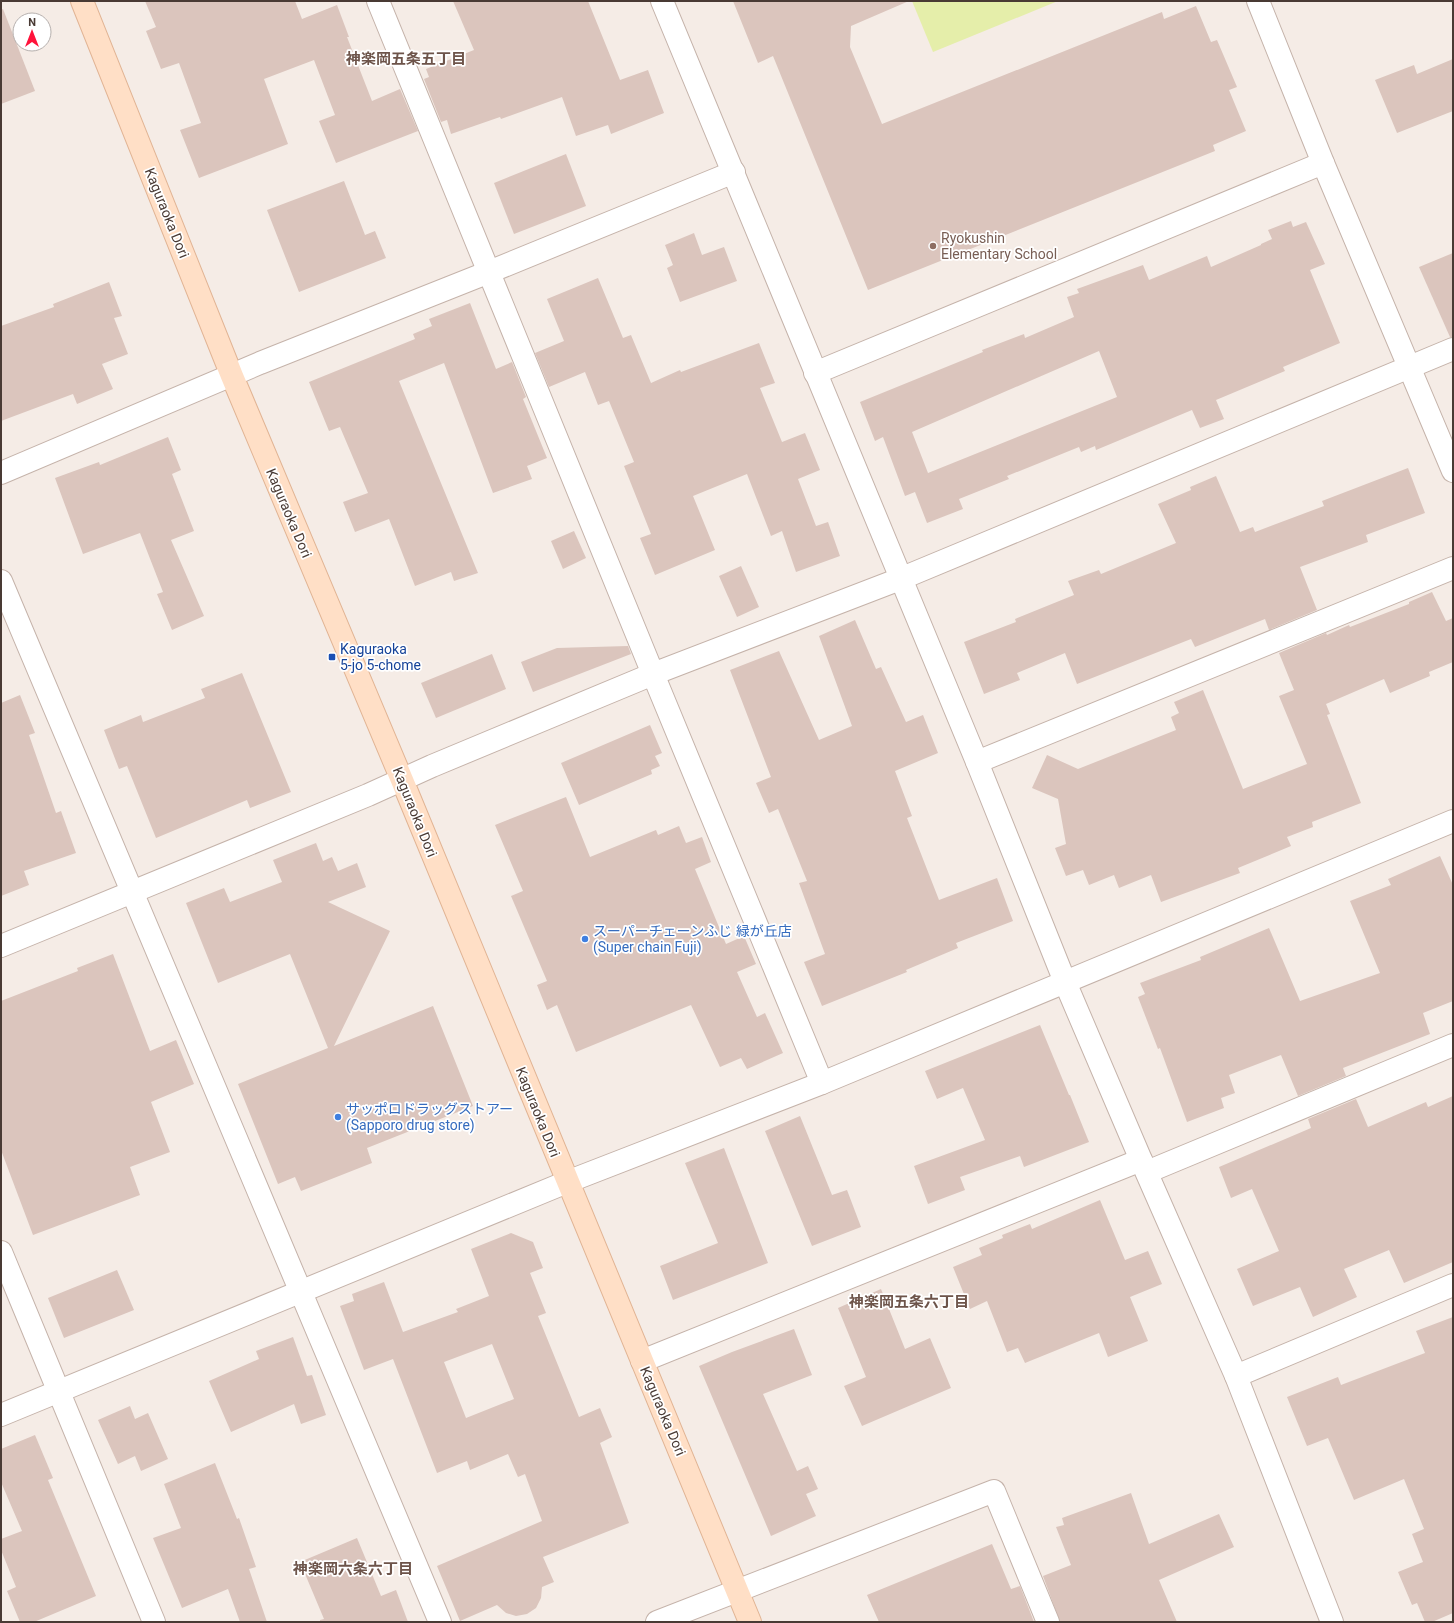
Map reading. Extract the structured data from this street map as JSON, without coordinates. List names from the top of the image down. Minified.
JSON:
{"streets":{"street":["Kaguraoka Dori"]},"districts":["神楽岡五条五丁目","神楽岡五条六丁目","神楽岡六条六丁目"],"places":{"other":["Ryokushin Elementary School","スーパーチェーンふじ 緑が丘店 (Super chain Fuji)","サッポロドラッグストアー (Sapporo drug store)"],"transit":["Kaguraoka 5-jo 5-chome"]},"north":"top"}
